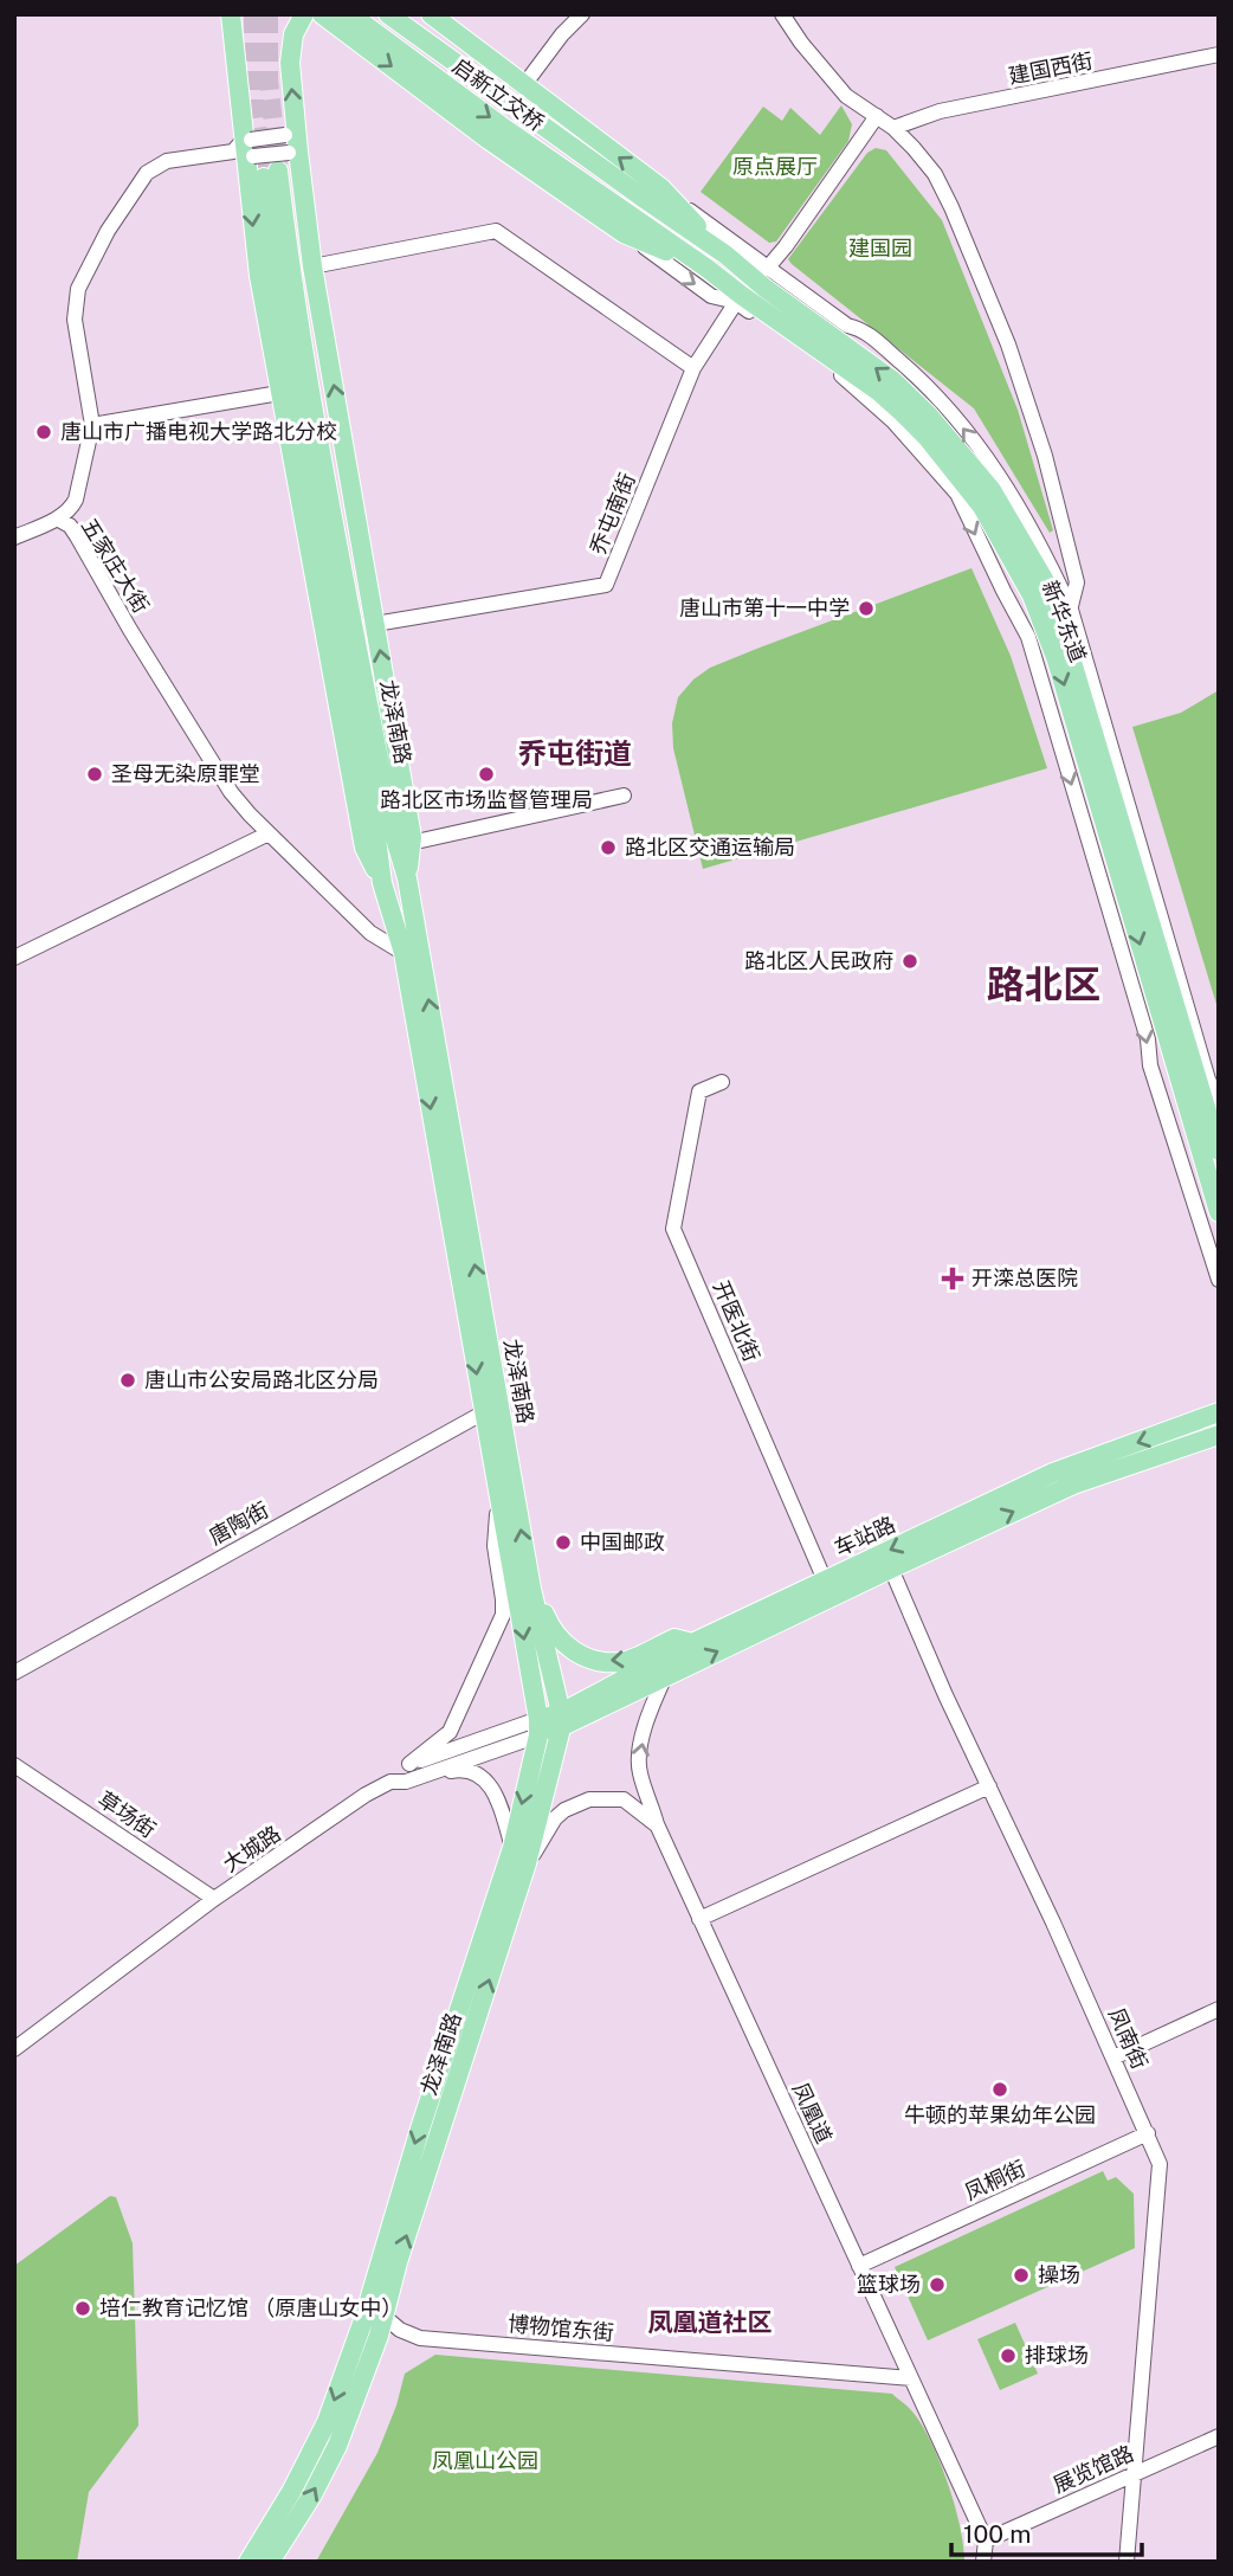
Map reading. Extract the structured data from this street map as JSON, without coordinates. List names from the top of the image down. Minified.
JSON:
{"streets":{"main road":["启新立交桥","新华东道","龙泽南路","车站路"],"street":["建国西街","乔屯南街","五家庄大街","开医北街","唐陶街","草场街","大城路","凤南街","凤凰道","凤桐街","博物馆东街","展览馆路"]},"crossings":[["启新立交桥","新华东道"],["乔屯南街","新华东道"],["五家庄大街","龙泽南路"],["龙泽南路","唐陶街"],["龙泽南路","车站路"],["龙泽南路","大城路"],["龙泽南路","博物馆东街"],["开医北街","车站路"],["车站路","大城路"],["车站路","凤南街"],["车站路","凤凰道"],["草场街","大城路"],["凤南街","凤桐街"],["凤南街","展览馆路"],["凤凰道","凤桐街"],["凤凰道","博物馆东街"],["凤凰道","展览馆路"]],"districts":["乔屯街道","路北区","凤凰道社区"],"parks":["原点展厅","建国园","凤凰山公园"],"places":{"other":["唐山市广播电视大学路北分校","唐山市第十一中学","圣母无染原罪堂","路北区市场监督管理局","路北区交通运输局","路北区人民政府","唐山市公安局路北区分局","中国邮政","牛顿的苹果幼年公园","操场","篮球场","培仁教育记忆馆 （原唐山女中）","排球场"],"health":["开滦总医院"]},"scale_bar":"100 m"}
